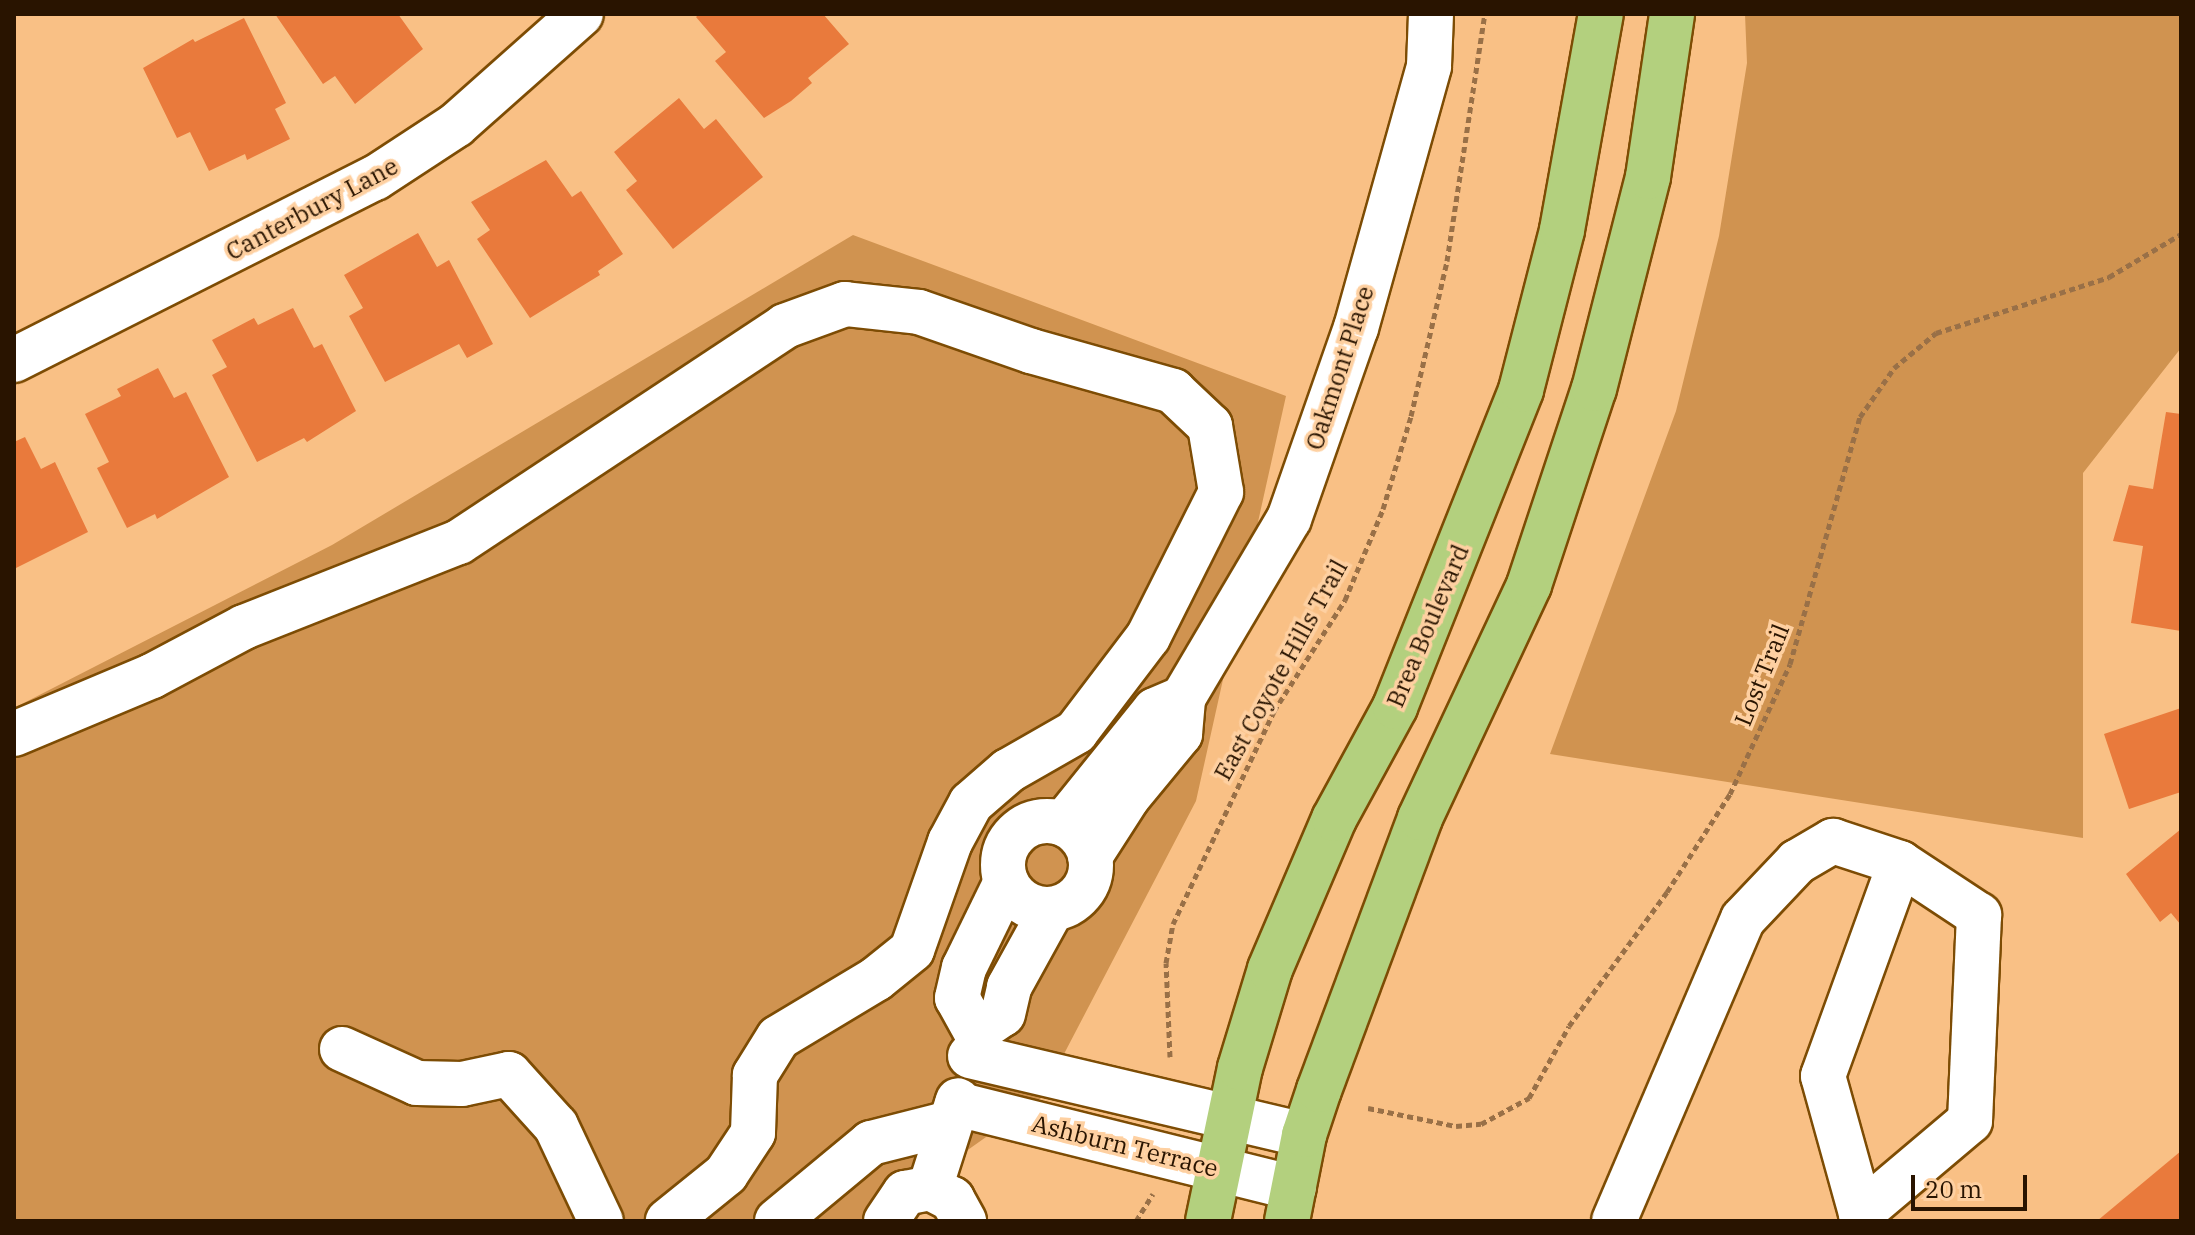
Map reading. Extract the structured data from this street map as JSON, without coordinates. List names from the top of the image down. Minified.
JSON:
{"streets":{"main road":["Brea Boulevard"],"street":["Canterbury Lane","Oakmont Place","Ashburn Terrace"],"path":["East Coyote Hills Trail","Lost Trail"]},"crossings":[["Brea Boulevard","Ashburn Terrace"]],"scale_bar":"20 m"}
